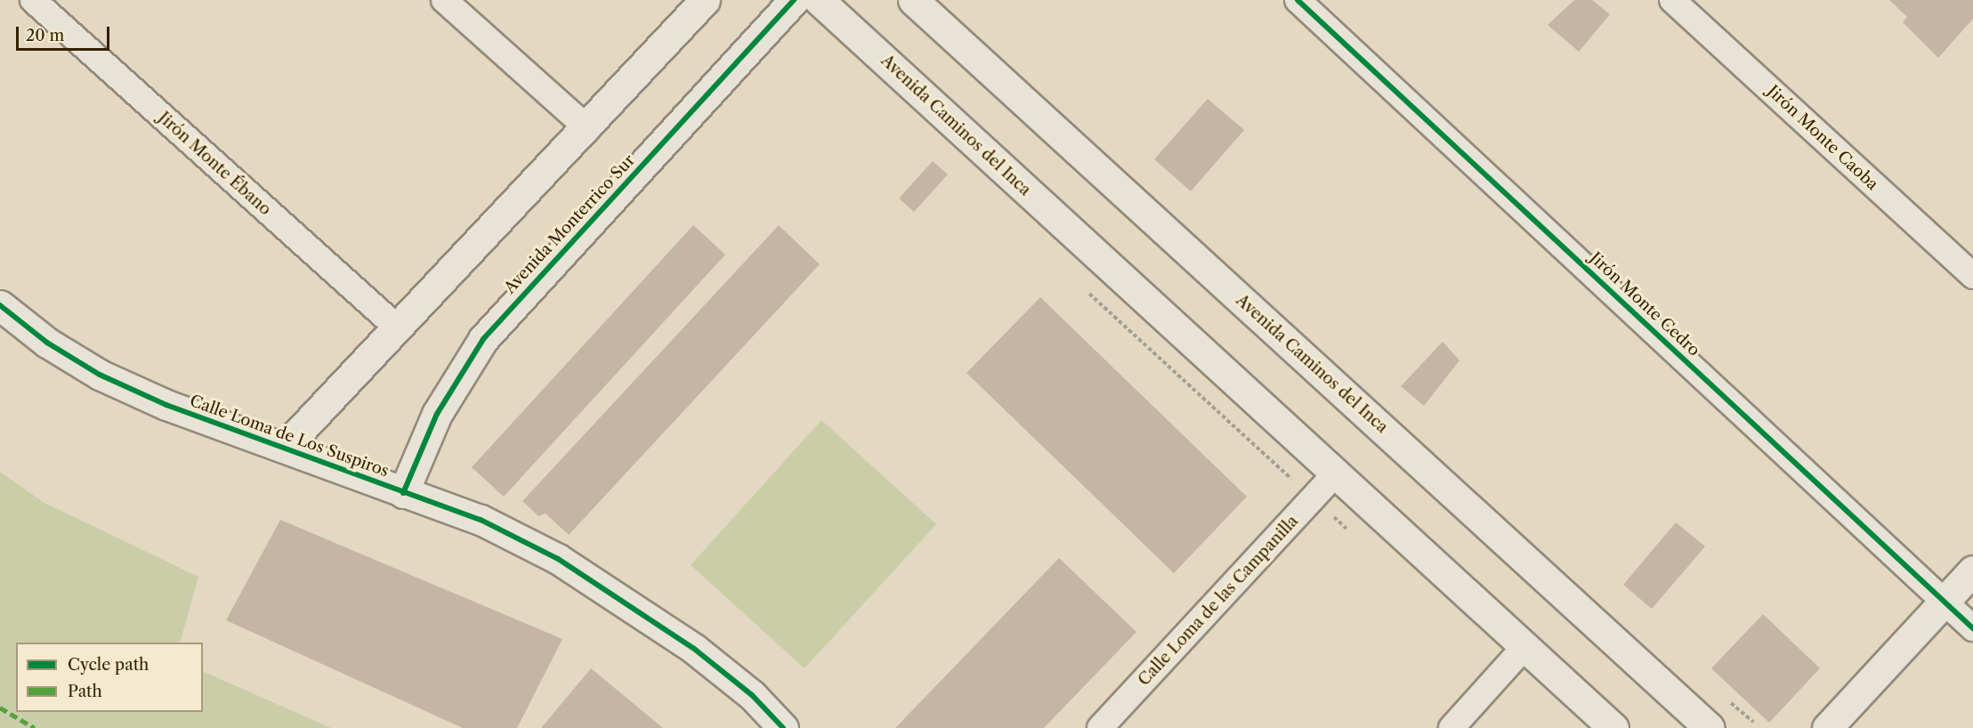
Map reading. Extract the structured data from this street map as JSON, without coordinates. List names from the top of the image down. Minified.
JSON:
{"streets":{"street":["Avenida Caminos del Inca","Jirón Monte Caoba","Jirón Monte Ébano","Avenida Monterrico Sur","Jirón Monte Cedro","Calle Loma de Los Suspiros","Calle Loma de las Campanilla"]},"crossings":[["Avenida Caminos del Inca","Calle Loma de las Campanilla"],["Avenida Monterrico Sur","Calle Loma de Los Suspiros"]],"legend":["Cycle path","Path"],"scale_bar":"20 m"}
